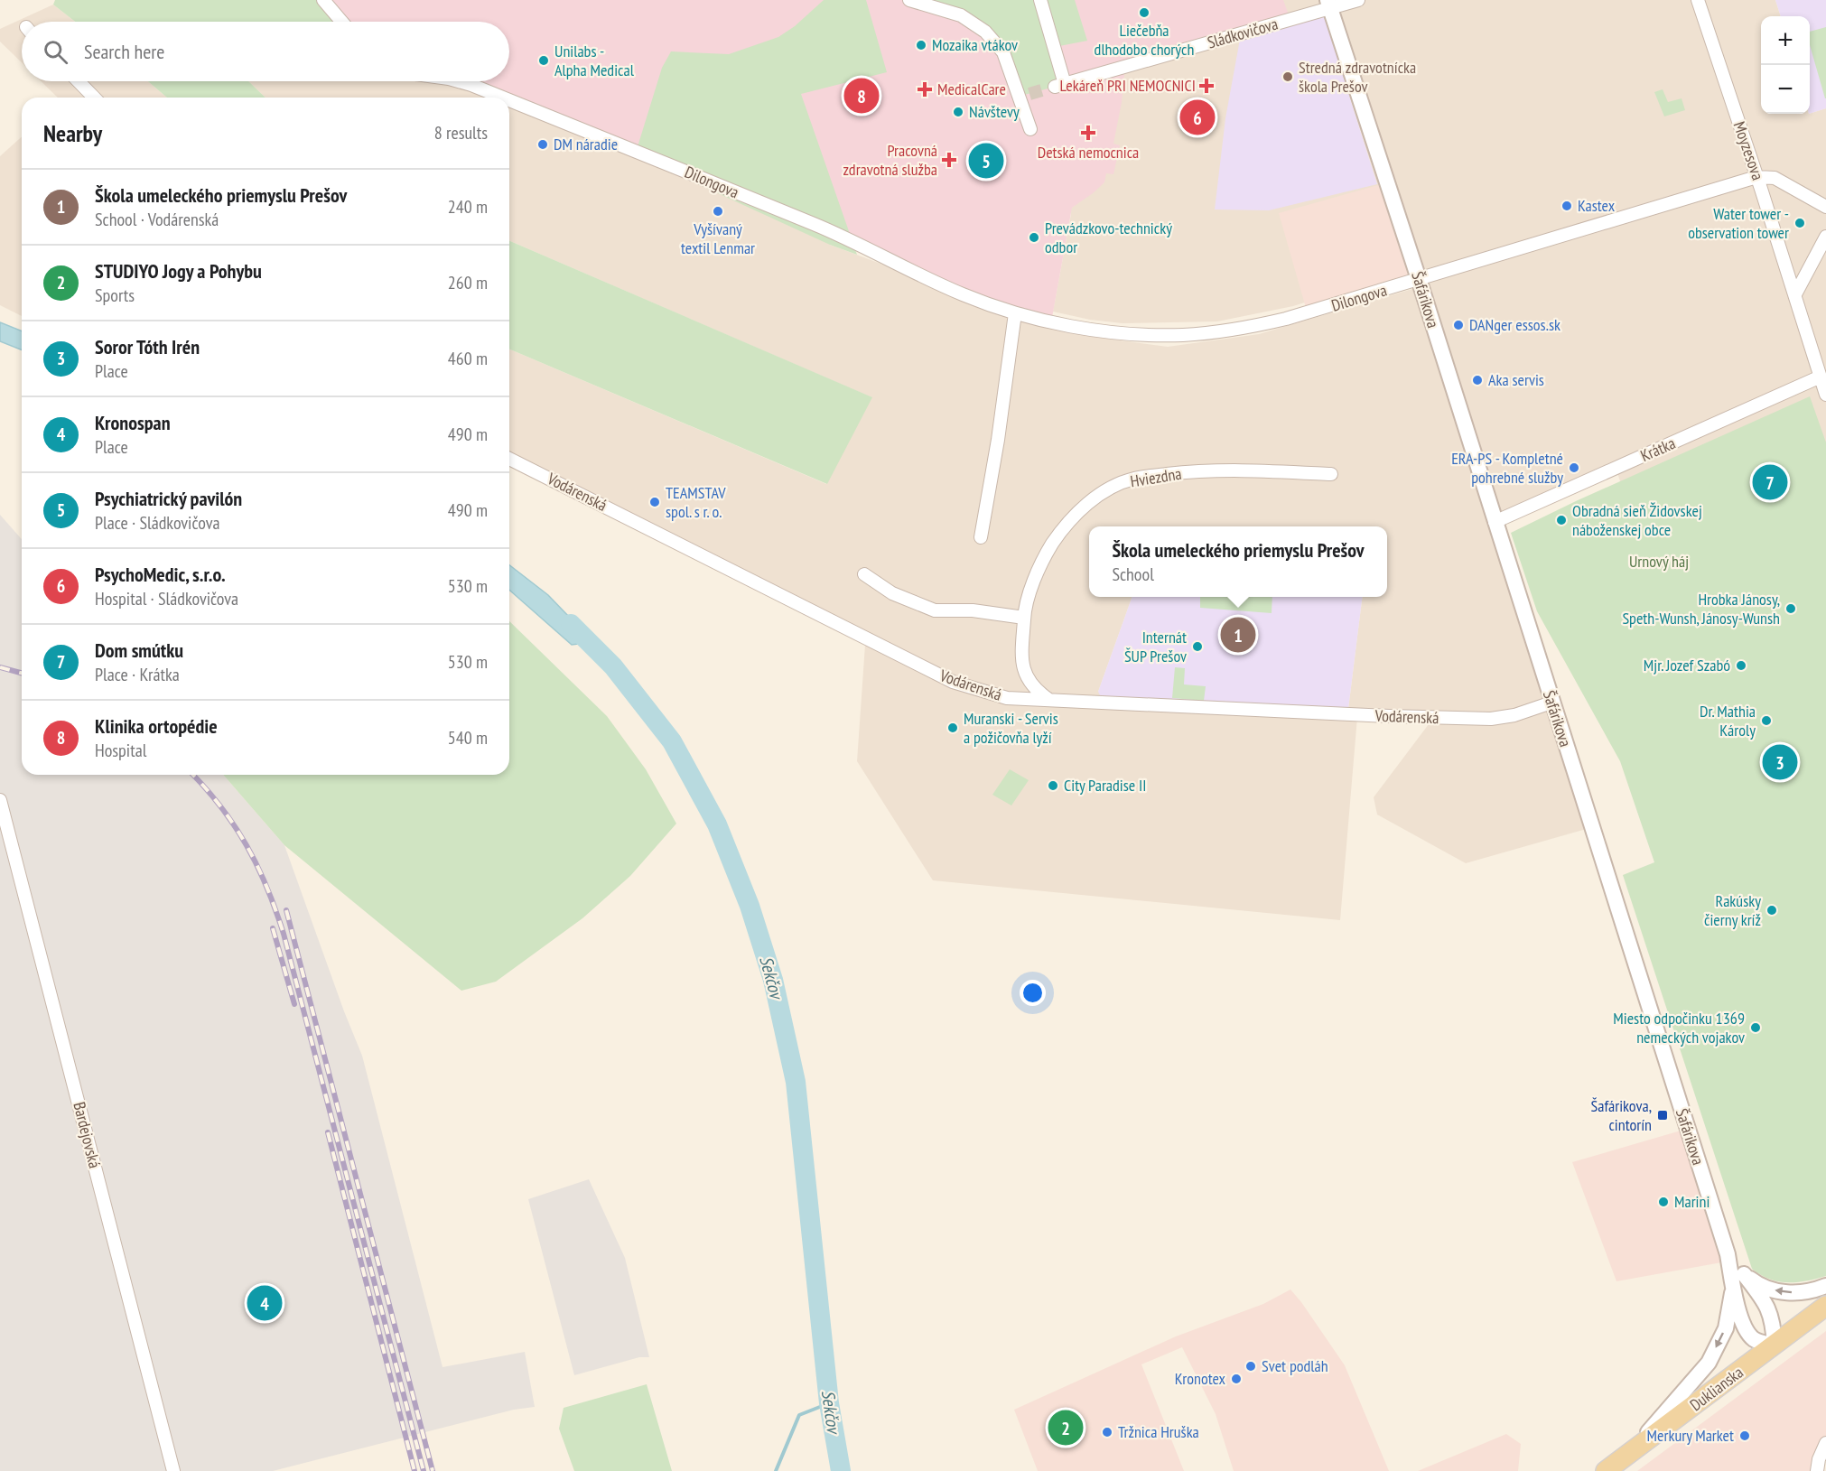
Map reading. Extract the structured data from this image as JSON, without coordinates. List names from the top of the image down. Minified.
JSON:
{"streets":{"main road":["Duklianska"],"street":["Sládkovičova","Moyzesova","Dilongova","Šafárikova","Krátka","Hviezdna","Vodárenská","Bardejovská"]},"crossings":[["Sládkovičova","Šafárikova"],["Moyzesova","Dilongova"],["Moyzesova","Krátka"],["Dilongova","Šafárikova"],["Šafárikova","Krátka"],["Šafárikova","Vodárenská"],["Šafárikova","Duklianska"],["Hviezdna","Vodárenská"]],"water":["Sekčov"],"parks":["Urnový háj"],"places":{"other":["Liečebňa dlhodobo chorých","Mozaika vtákov","Unilabs - Alpha Medical","Stredná zdravotnícka škola Prešov","Návštevy","DM náradie","Kastex","Vyšívaný textil Lenmar","Water tower - observation tower","Prevádzkovo‑technický odbor","DANger essos.sk","Aka servis","ERA-PS - Kompletné pohrebné služby","TEAMSTAV spol. s r. o.","Obradná sieň Židovskej náboženskej obce","Hrobka Jánosy, Speth-Wunsh, Jánosy-Wunsh","Internát ŠUP Prešov","Mjr. Jozef Szabó","Dr. Mathia Károly","Muranski - Servis a požičovňa lyží","City Paradise II","Rakúsky čierny kríž","Miesto odpočinku 1369 nemeckých vojakov","Marini","Svet podláh","Kronotex","Tržnica Hruška","Merkury Market"],"health":["Lekáreň PRI NEMOCNICI","MedicalCare","Detská nemocnica","Pracovná zdravotná služba"],"transit":["Šafárikova, cintorín"]},"page":{"map_buttons":["+","−"],"search":"Search here","pins":["8","6","5","7","1","3","4","2"],"heading":["Nearby","8 results"],"list":[{"mark":"1","name":"Škola umeleckého priemyslu Prešov","note":"School · Vodárenská","value":"240 m"},{"mark":"2","name":"STUDIYO Jogy a Pohybu","note":"Sports","value":"260 m"},{"mark":"3","name":"Soror Tóth Irén","note":"Place","value":"460 m"},{"mark":"4","name":"Kronospan","note":"Place","value":"490 m"},{"mark":"5","name":"Psychiatrický pavilón","note":"Place · Sládkovičova","value":"490 m"},{"mark":"6","name":"PsychoMedic, s.r.o.","note":"Hospital · Sládkovičova","value":"530 m"},{"mark":"7","name":"Dom smútku","note":"Place · Krátka","value":"530 m"},{"mark":"8","name":"Klinika ortopédie","note":"Hospital","value":"540 m"}],"popup":["Škola umeleckého priemyslu Prešov","School"]}}
